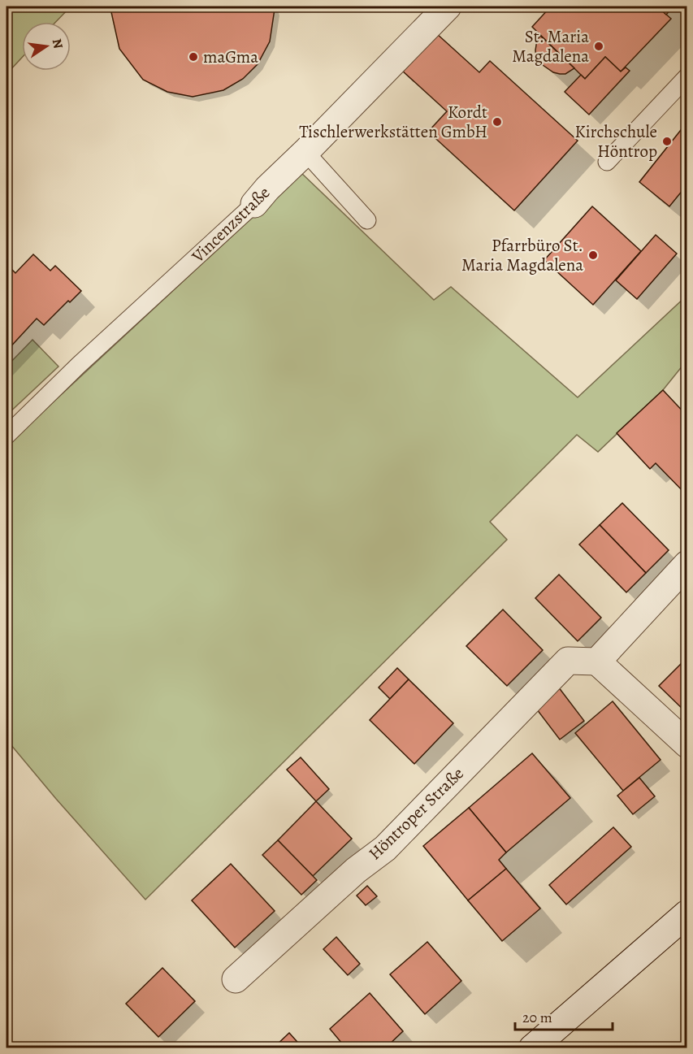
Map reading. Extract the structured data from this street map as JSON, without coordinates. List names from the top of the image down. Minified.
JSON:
{"streets":{"street":["Vincenzstraße","Höntroper Straße"]},"places":["St. Maria Magdalena","maGma","Kordt Tischlerwerkstätten GmbH","Kirchschule Höntrop","Pfarrbüro St. Maria Magdalena"],"scale_bar":"20 m","north":"right"}
